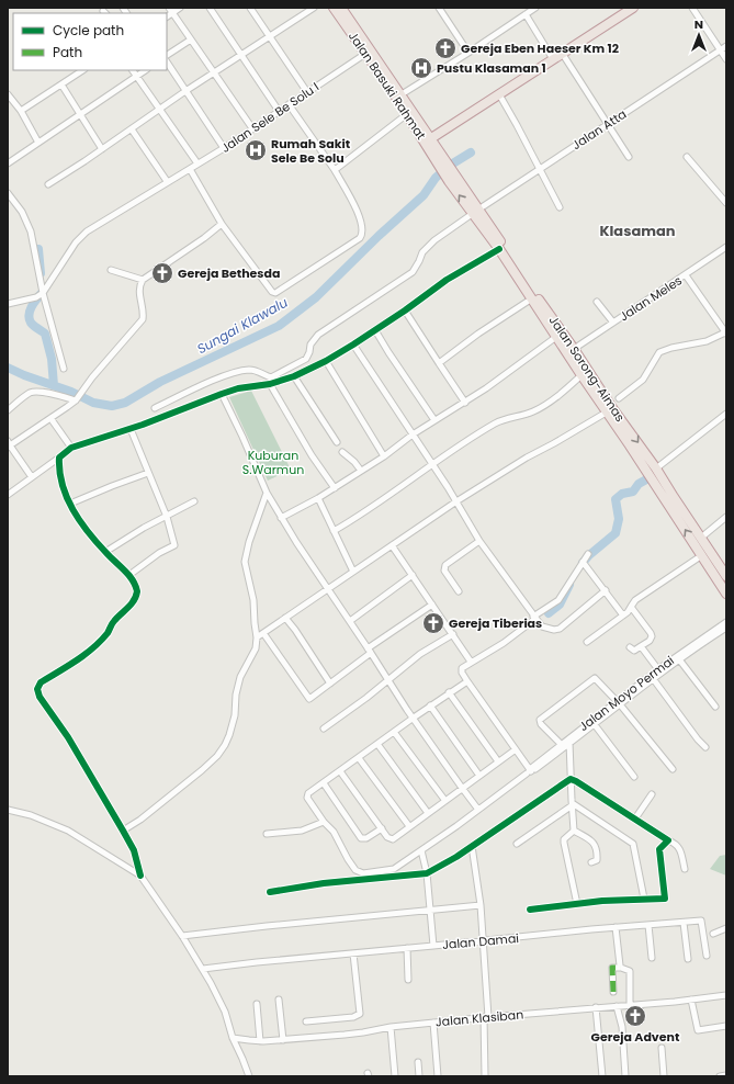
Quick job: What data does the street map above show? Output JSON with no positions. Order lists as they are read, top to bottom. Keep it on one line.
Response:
{"streets":{"highway":["Jalan Basuki Rahmat","Jalan Sorong-Aimas"],"street":["Jalan Sele Be Solu I","Jalan Atta","Jalan Meles","Jalan Moyo Permai","Jalan Damai","Jalan Klasiban"]},"crossings":[["Jalan Basuki Rahmat","Jalan Sele Be Solu I"],["Jalan Basuki Rahmat","Jalan Sorong-Aimas"],["Jalan Atta","Jalan Sorong-Aimas"],["Jalan Meles","Jalan Sorong-Aimas"]],"districts":["Klasaman"],"water":["Sungai Klawalu"],"parks":["Kuburan S.Warmun"],"places":{"church":["Gereja Eben Haeser Km 12","Gereja Bethesda","Gereja Tiberias","Gereja Advent"],"hospital":["Pustu Klasaman 1","Rumah Sakit Sele Be Solu"]},"legend":["Cycle path","Path"],"north":"top"}
